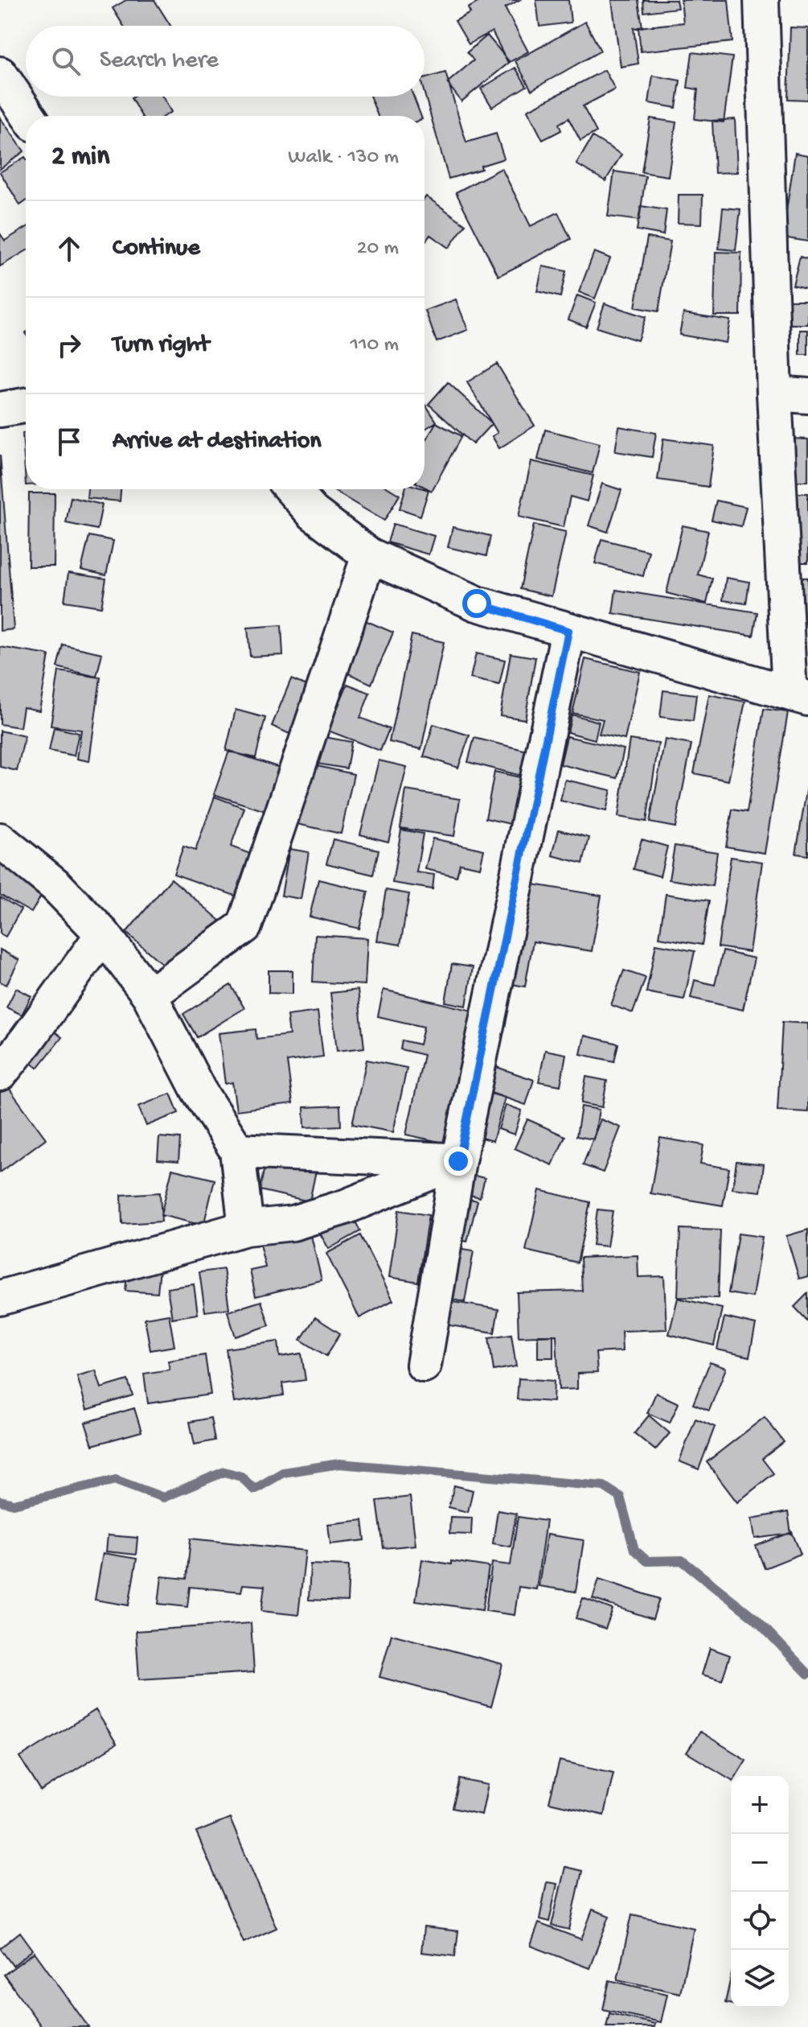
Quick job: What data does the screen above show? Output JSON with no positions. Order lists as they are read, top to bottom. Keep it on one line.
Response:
{"page":{"search":"Search here","heading":["2 min","Walk · 130 m"],"list":[["Continue","20 m"],["Turn right","110 m"],"Arrive at destination"],"map_buttons":["+","−"]}}
